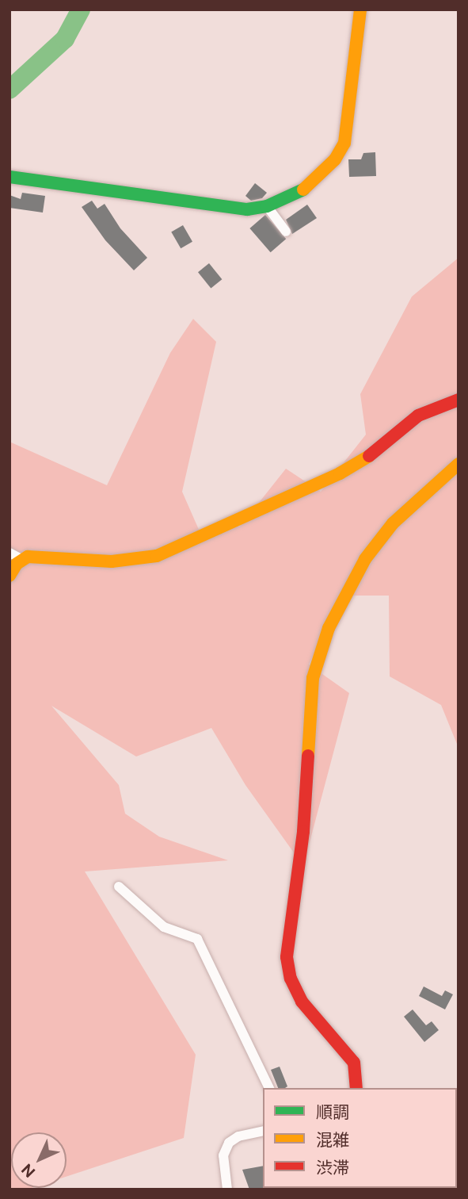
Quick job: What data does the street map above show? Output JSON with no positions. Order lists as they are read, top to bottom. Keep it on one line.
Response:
{"legend":["順調","混雑","渋滞"],"north":"bottom left"}
